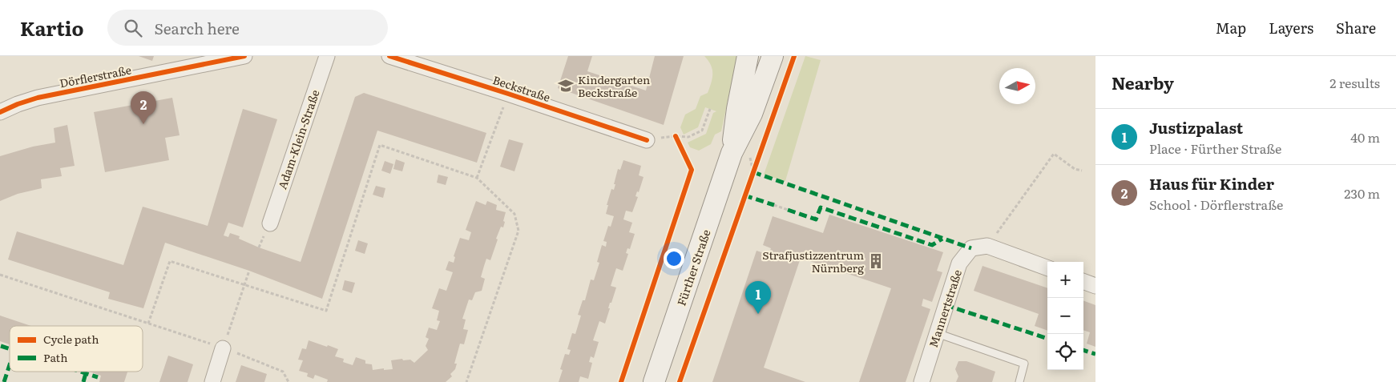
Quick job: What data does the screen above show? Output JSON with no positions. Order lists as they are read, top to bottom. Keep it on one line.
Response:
{"streets":{"main road":["Fürther Straße"],"street":["Dörflerstraße","Beckstraße","Adam-Klein-Straße","Mannertstraße"]},"places":{"school or university":["Kindergarten Beckstraße"],"building":["Strafjustizzentrum Nürnberg"]},"legend":["Cycle path","Path"],"north":"right","page":{"header":"Kartio","search":"Search here","nav":["Map","Layers","Share"],"heading":["Nearby","2 results"],"pins":["2","1"],"list":[{"mark":"1","name":"Justizpalast","note":"Place · Fürther Straße","value":"40 m"},{"mark":"2","name":"Haus für Kinder","note":"School · Dörflerstraße","value":"230 m"}],"map_buttons":["+","−"]}}
